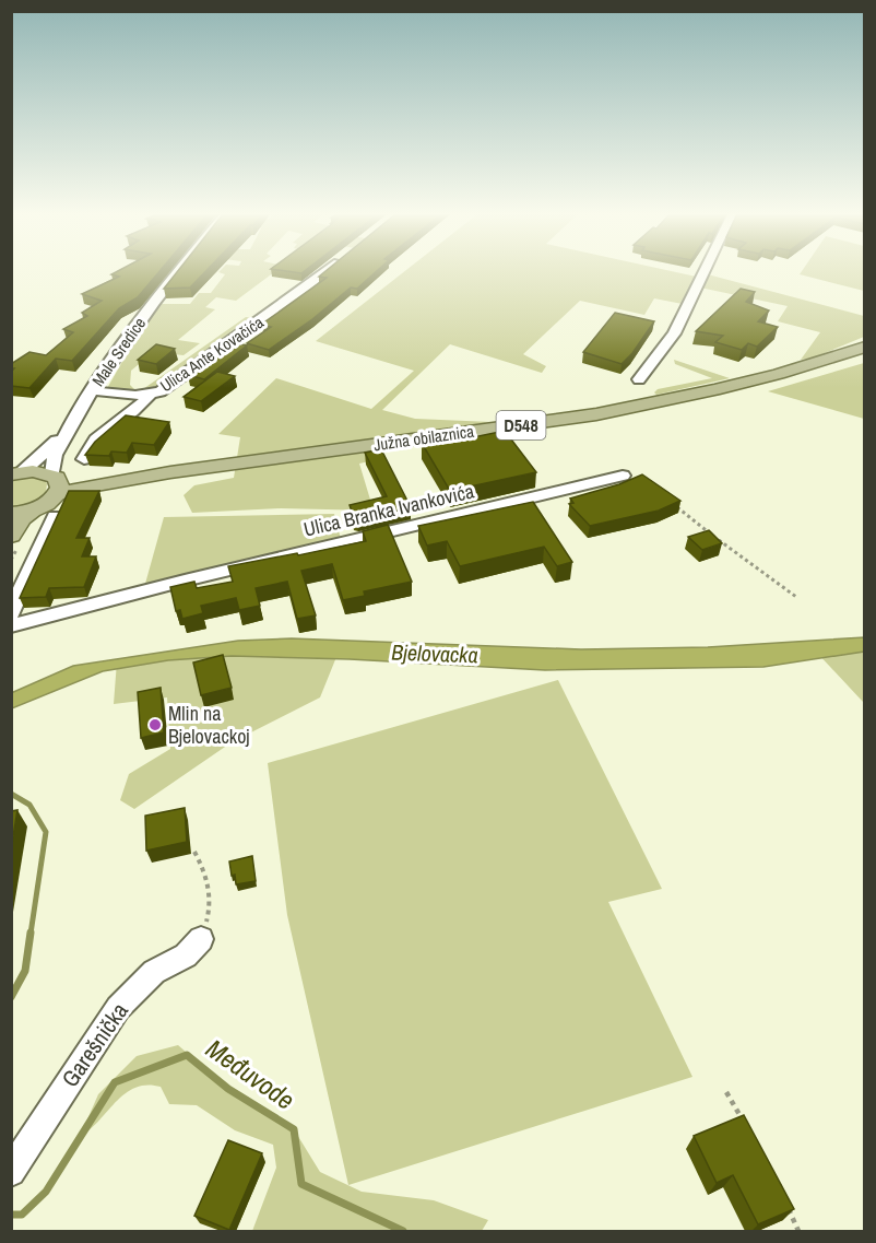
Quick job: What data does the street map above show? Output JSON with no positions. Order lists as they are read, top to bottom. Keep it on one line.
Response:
{"streets":{"main road":["D548","Južna obilaznica"],"street":["Male Sredice","Ulica Ante Kovačića","Ulica Branka Ivankovića","Garešnička"]},"crossings":[["Male Sredice","Ulica Ante Kovačića"],["Male Sredice","D548"],["Male Sredice","Južna obilaznica"],["D548","Južna obilaznica"]],"water":["Bjelovacka","Međuvode"],"places":["Mlin na Bjelovackoj"]}
